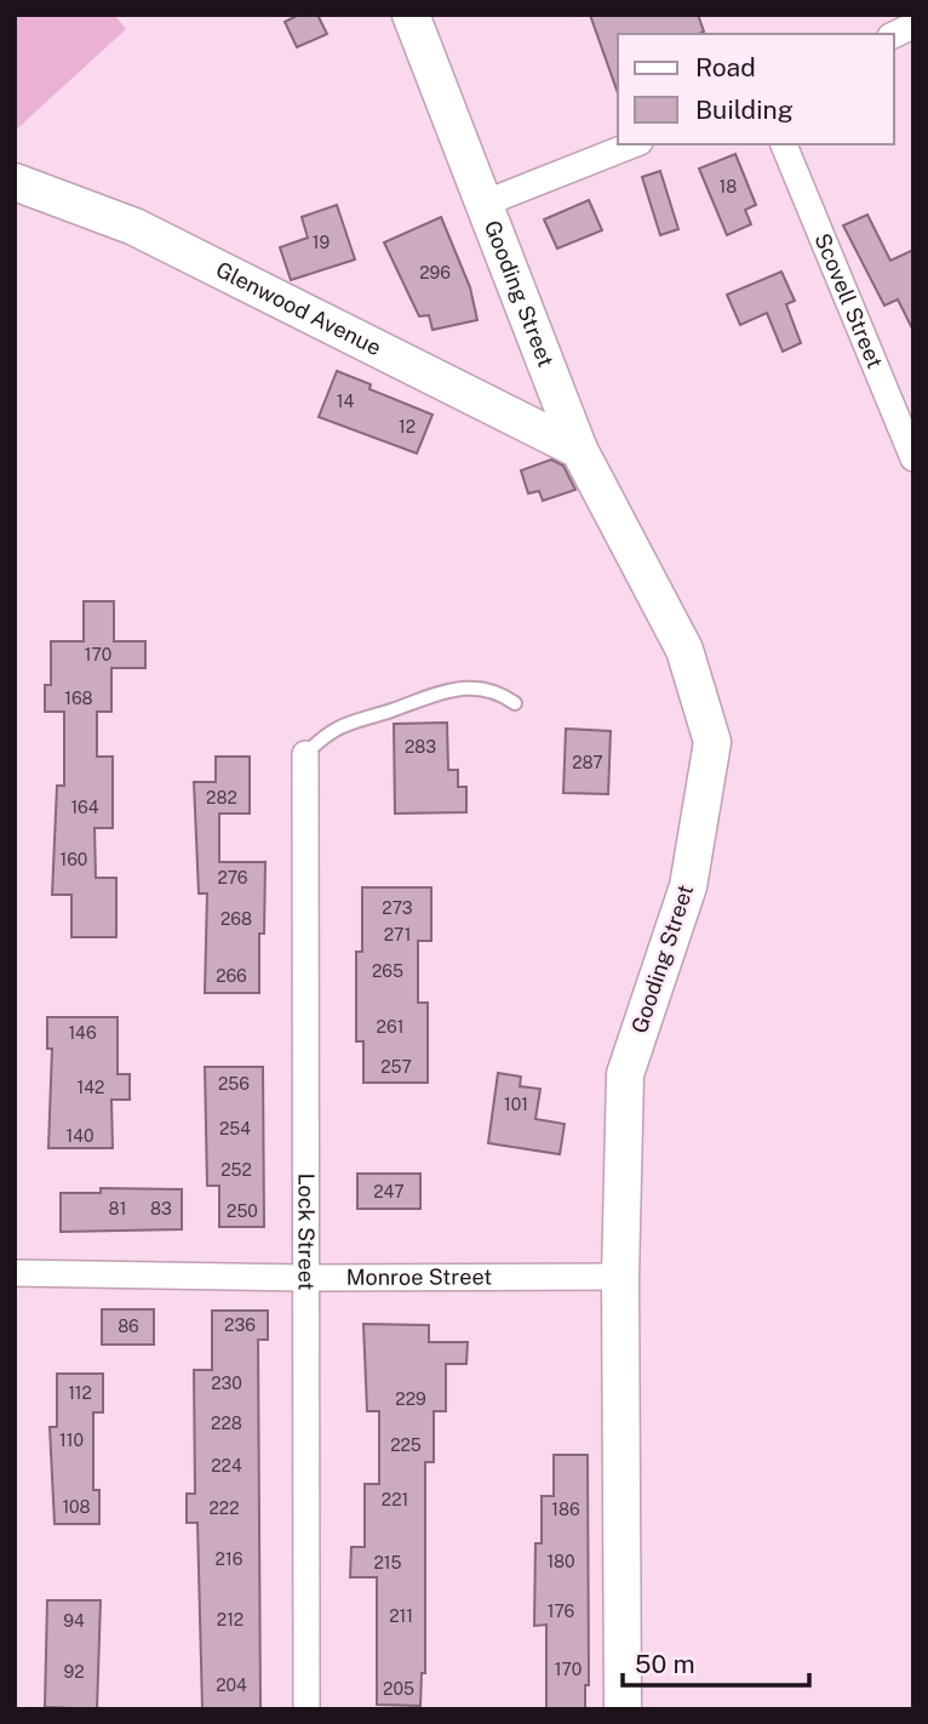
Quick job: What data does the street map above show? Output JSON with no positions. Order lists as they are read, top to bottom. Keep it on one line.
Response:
{"streets":{"street":["Gooding Street","Scovell Street","Glenwood Avenue","Lock Street","Monroe Street"]},"crossings":[["Gooding Street","Glenwood Avenue"],["Gooding Street","Monroe Street"],["Lock Street","Monroe Street"]],"house_numbers":["18","19","296","14","12","170","168","283","287","282","164","160","276","273","268","271","265","266","261","146","257","256","142","101","254","140","252","247","81","83","250","236","86","230","112","229","228","110","225","224","221","108","222","186","216","180","215","176","211","212","94","170","92","204","205"],"legend":["Road","Building"],"scale_bar":"50 m"}
